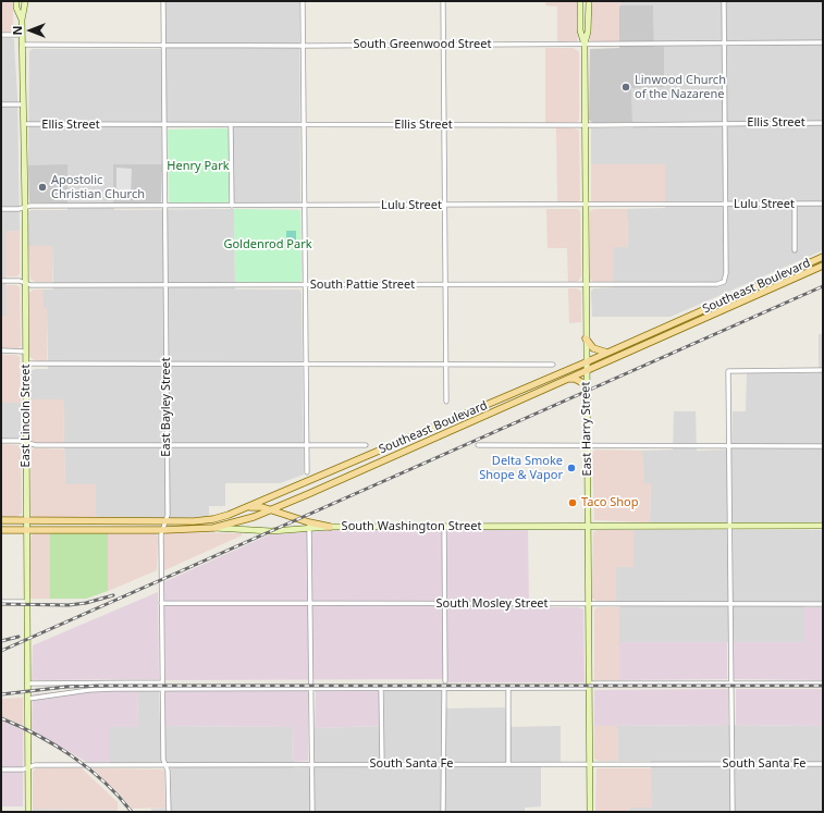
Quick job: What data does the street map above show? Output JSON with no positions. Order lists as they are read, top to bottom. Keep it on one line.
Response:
{"streets":{"main road":["Southeast Boulevard"],"street":["South Greenwood Street","Ellis Street","Lulu Street","South Pattie Street","East Bayley Street","East Lincoln Street","East Harry Street","South Washington Street","South Mosley Street","South Santa Fe"]},"crossings":[["South Greenwood Street","East Bayley Street"],["South Greenwood Street","East Lincoln Street"],["South Greenwood Street","East Harry Street"],["Ellis Street","East Bayley Street"],["Ellis Street","East Lincoln Street"],["Ellis Street","East Harry Street"],["Lulu Street","South Pattie Street"],["Lulu Street","East Bayley Street"],["Lulu Street","East Lincoln Street"],["Lulu Street","East Harry Street"],["South Pattie Street","East Bayley Street"],["South Pattie Street","East Lincoln Street"],["South Pattie Street","East Harry Street"],["Southeast Boulevard","East Bayley Street"],["Southeast Boulevard","East Lincoln Street"],["Southeast Boulevard","East Harry Street"],["East Bayley Street","South Mosley Street"],["East Bayley Street","South Santa Fe"],["East Lincoln Street","South Santa Fe"],["East Harry Street","South Washington Street"],["East Harry Street","South Mosley Street"],["East Harry Street","South Santa Fe"]],"parks":["Henry Park","Goldenrod Park"],"places":["Linwood Church of the Nazarene","Apostolic Christian Church","Delta Smoke Shope & Vapor","Taco Shop"],"north":"left"}
